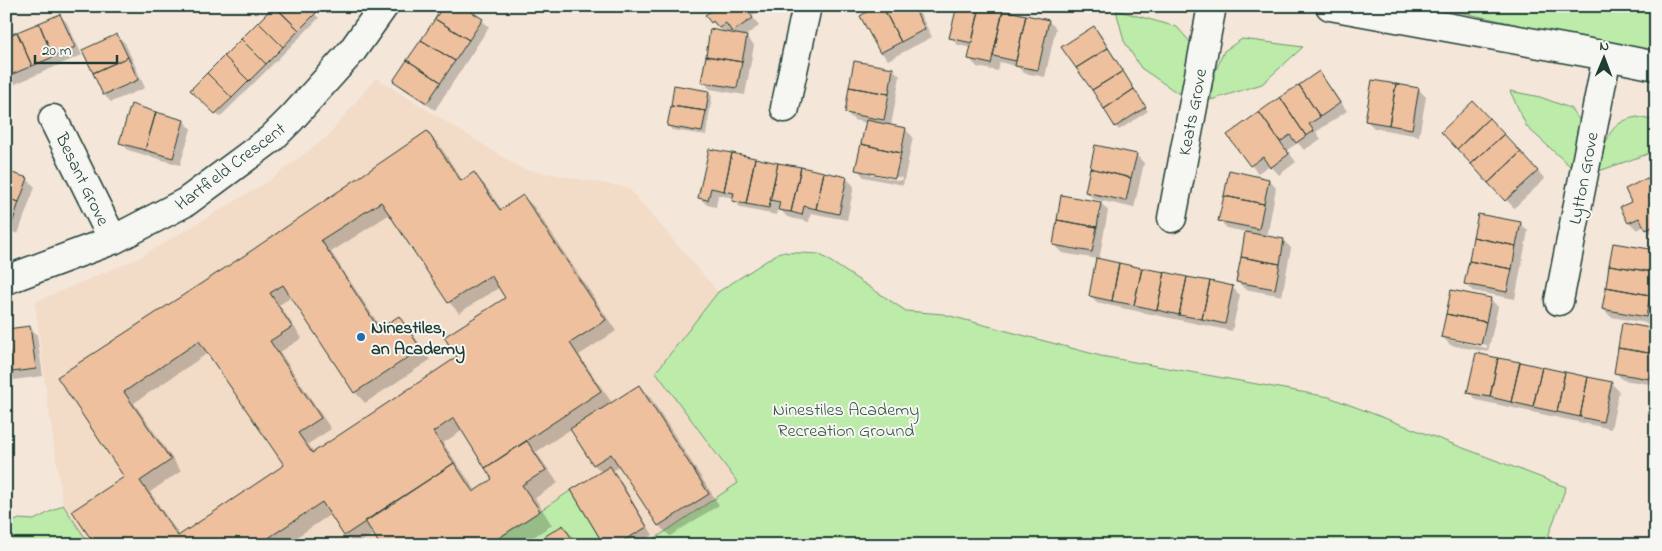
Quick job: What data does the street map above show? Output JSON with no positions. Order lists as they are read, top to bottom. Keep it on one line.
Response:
{"streets":{"street":["Keats Grove","Hartfield Crescent","Lytton Grove","Besant Grove"]},"crossings":[["Hartfield Crescent","Besant Grove"]],"parks":["Ninestiles Academy Recreation Ground"],"places":["Ninestiles, an Academy"],"scale_bar":"20 m","north":"top"}
